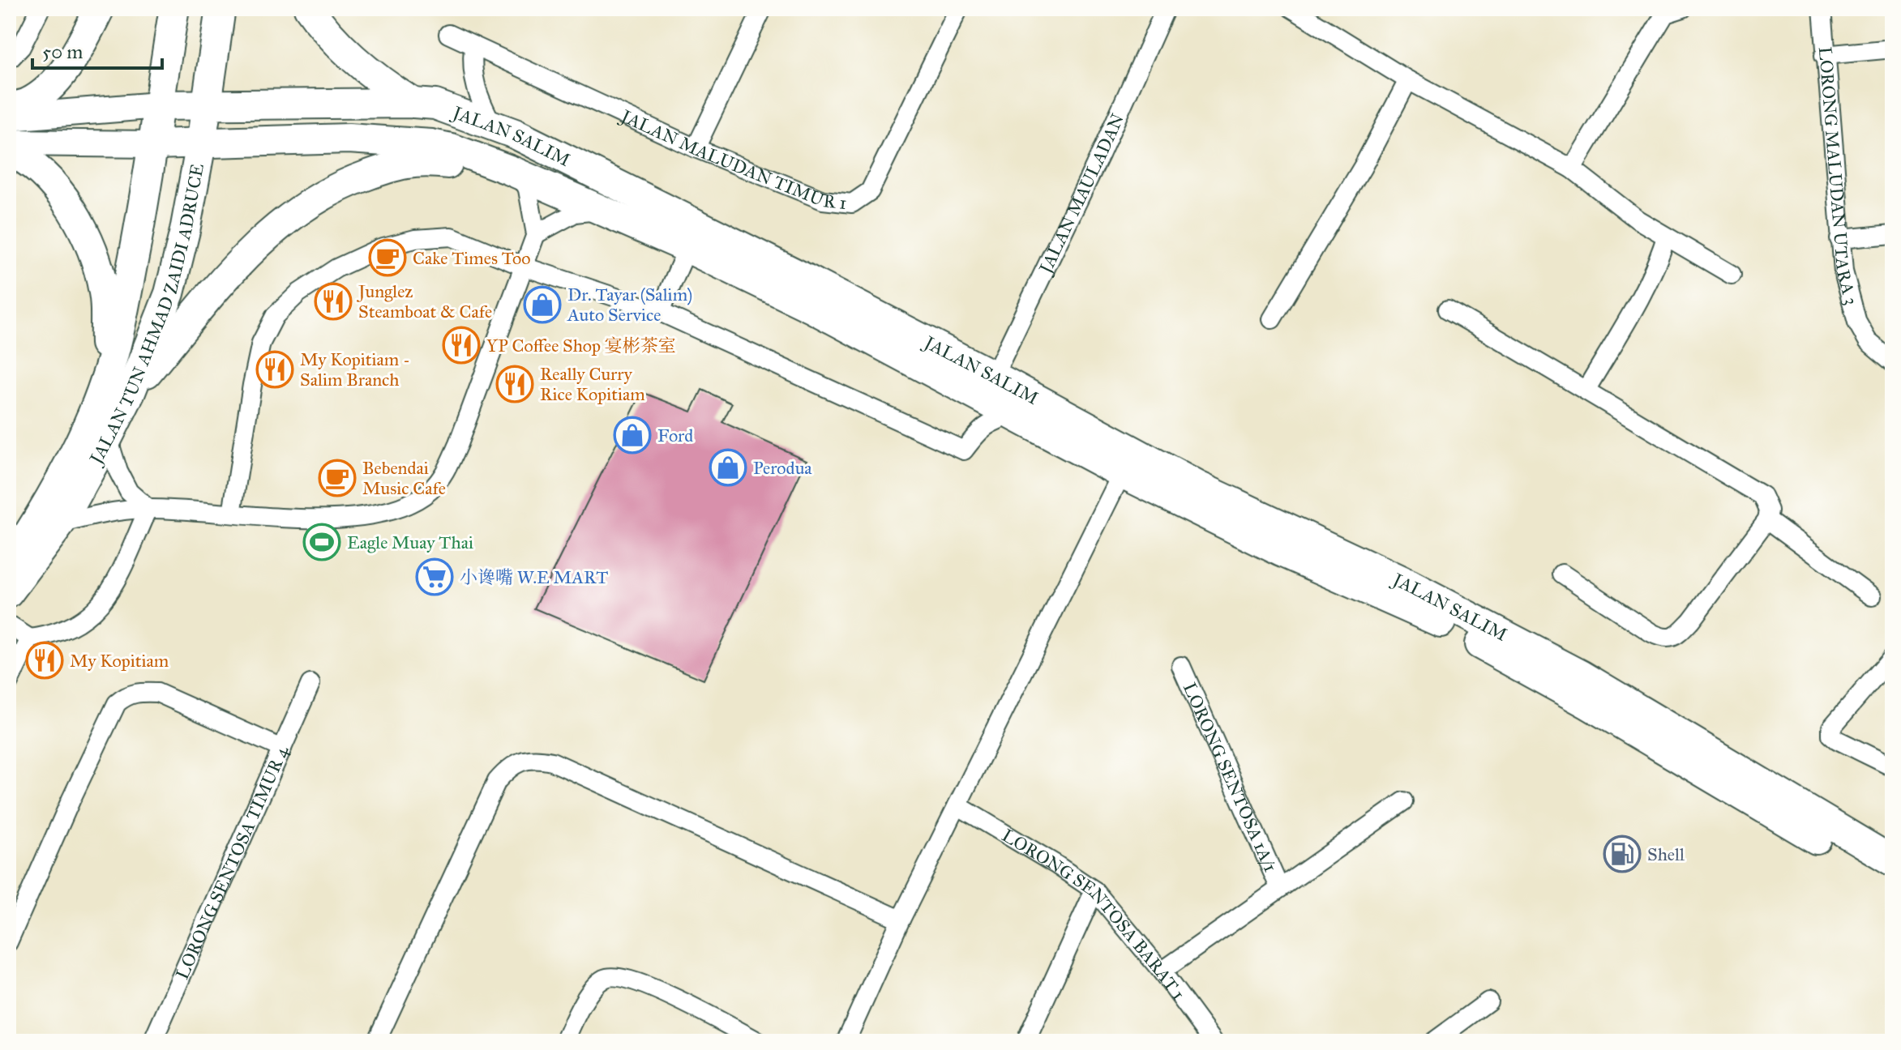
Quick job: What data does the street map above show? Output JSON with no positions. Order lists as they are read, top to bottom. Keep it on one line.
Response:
{"streets":{"main road":["JALAN SALIM","JALAN TUN AHMAD ZAIDI ADRUCE"],"street":["JALAN MALUDAN TIMUR 1","LORONG MALUDAN UTARA 3","JALAN MAULADAN","LORONG SENTOSA 1A/1","LORONG SENTOSA TIMUR 4","LORONG SENTOSA BARAT 1"]},"crossings":[["JALAN SALIM","JALAN MAULADAN"],["JALAN SALIM","JALAN TUN AHMAD ZAIDI ADRUCE"]],"places":{"cafe":["Cake Times Too","Bebendai Music Cafe"],"restaurant":["Junglez Steamboat & Cafe","YP Coffee Shop 宴彬茶室","My Kopitiam - Salim Branch","Really Curry Rice Kopitiam","My Kopitiam"],"shop":["Dr. Tayar (Salim) Auto Service","Ford","Perodua"],"sports":["Eagle Muay Thai"],"supermarket":["小谗嘴 W.E MART"],"fuel station":["Shell"]},"scale_bar":"50 m"}
